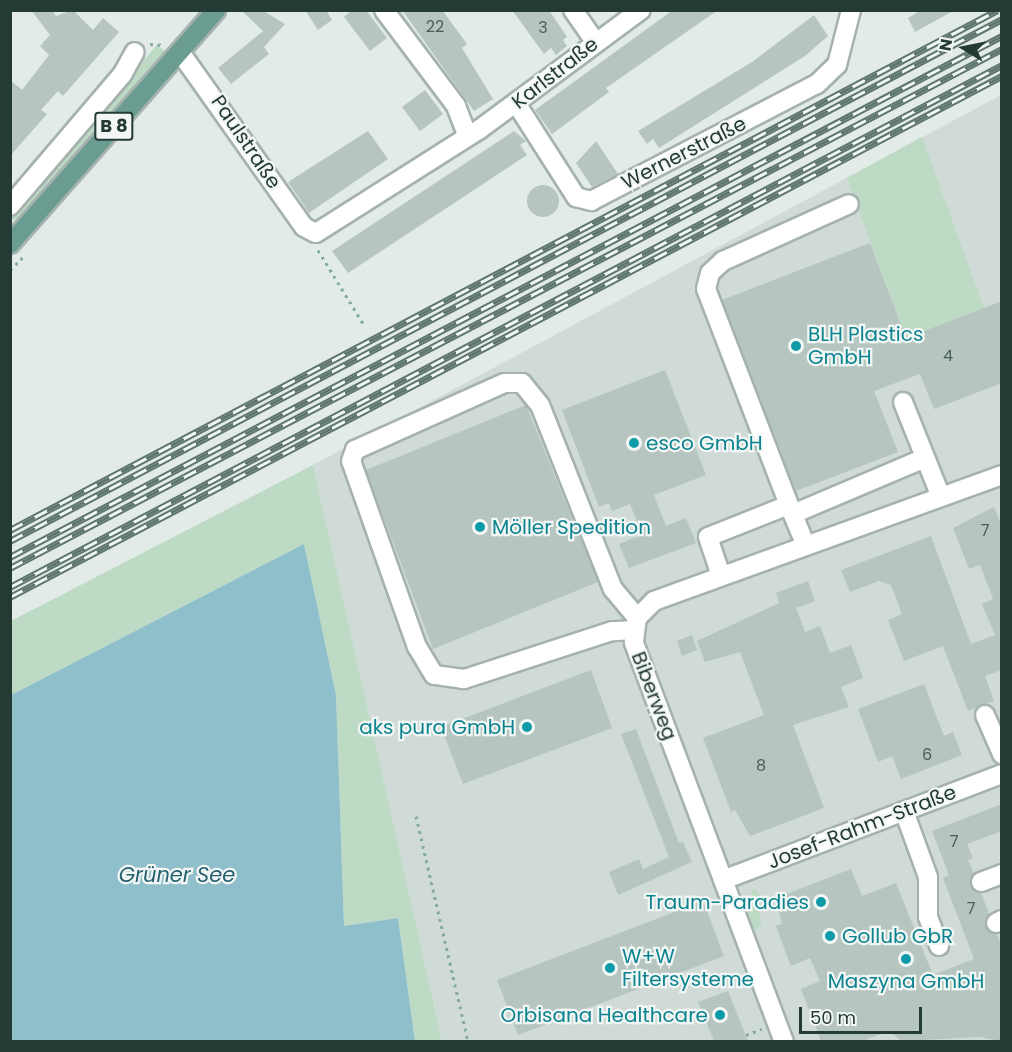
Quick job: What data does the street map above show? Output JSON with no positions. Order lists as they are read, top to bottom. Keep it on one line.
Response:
{"streets":{"main road":["B 8"],"street":["Karlstraße","Paulstraße","Wernerstraße","Biberweg","Josef-Rahm-Straße"]},"crossings":[["Karlstraße","Paulstraße"],["Karlstraße","Wernerstraße"],["B 8","Paulstraße"],["Biberweg","Josef-Rahm-Straße"]],"water":["Grüner See"],"places":["BLH Plastics GmbH","esco GmbH","Möller Spedition","aks pura GmbH","Traum-Paradies","Gollub GbR","Maszyna GmbH","W+W Filtersysteme","Orbisana Healthcare"],"house_numbers":["22","3","4","7","6","8","7","7"],"scale_bar":"50 m","north":"left"}
